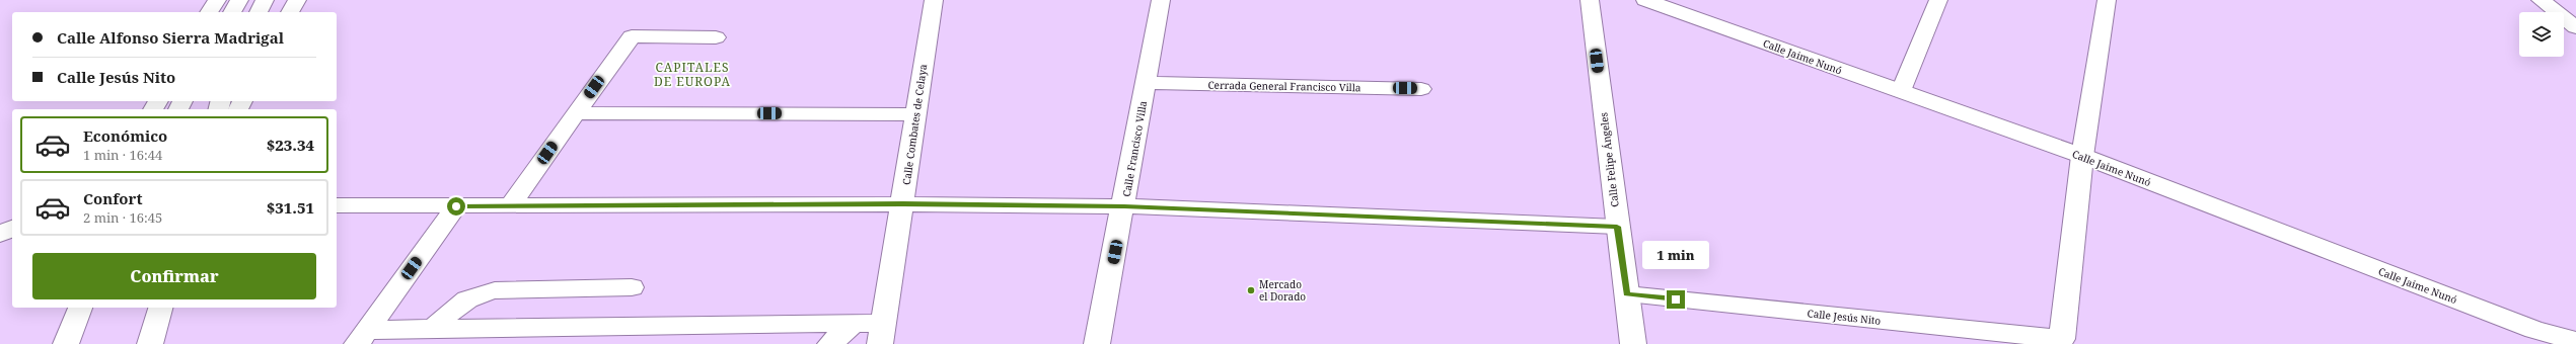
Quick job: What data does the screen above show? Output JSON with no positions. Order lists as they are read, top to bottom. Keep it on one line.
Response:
{"streets":{"main road":["Calle Jaime Nunó","Cerrada General Francisco Villa","Calle Combates de Celaya","Calle Francisco Villa","Calle Felipe Ángeles","Calle Jesús Nito"]},"crossings":[["Calle Jaime Nunó","Calle Jesús Nito"],["Cerrada General Francisco Villa","Calle Francisco Villa"],["Calle Felipe Ángeles","Calle Jesús Nito"]],"districts":["CAPITALES DE EUROPA"],"places":["Mercado el Dorado"],"page":{"banner":["Calle Alfonso Sierra Madrigal","Calle Jesús Nito"],"list":[{"name":"Económico","note":"1 min · 16:44","value":"$23.34"},{"name":"Confort","note":"2 min · 16:45","value":"$31.51"}],"bubble":"1 min","buttons":"Confirmar"}}
